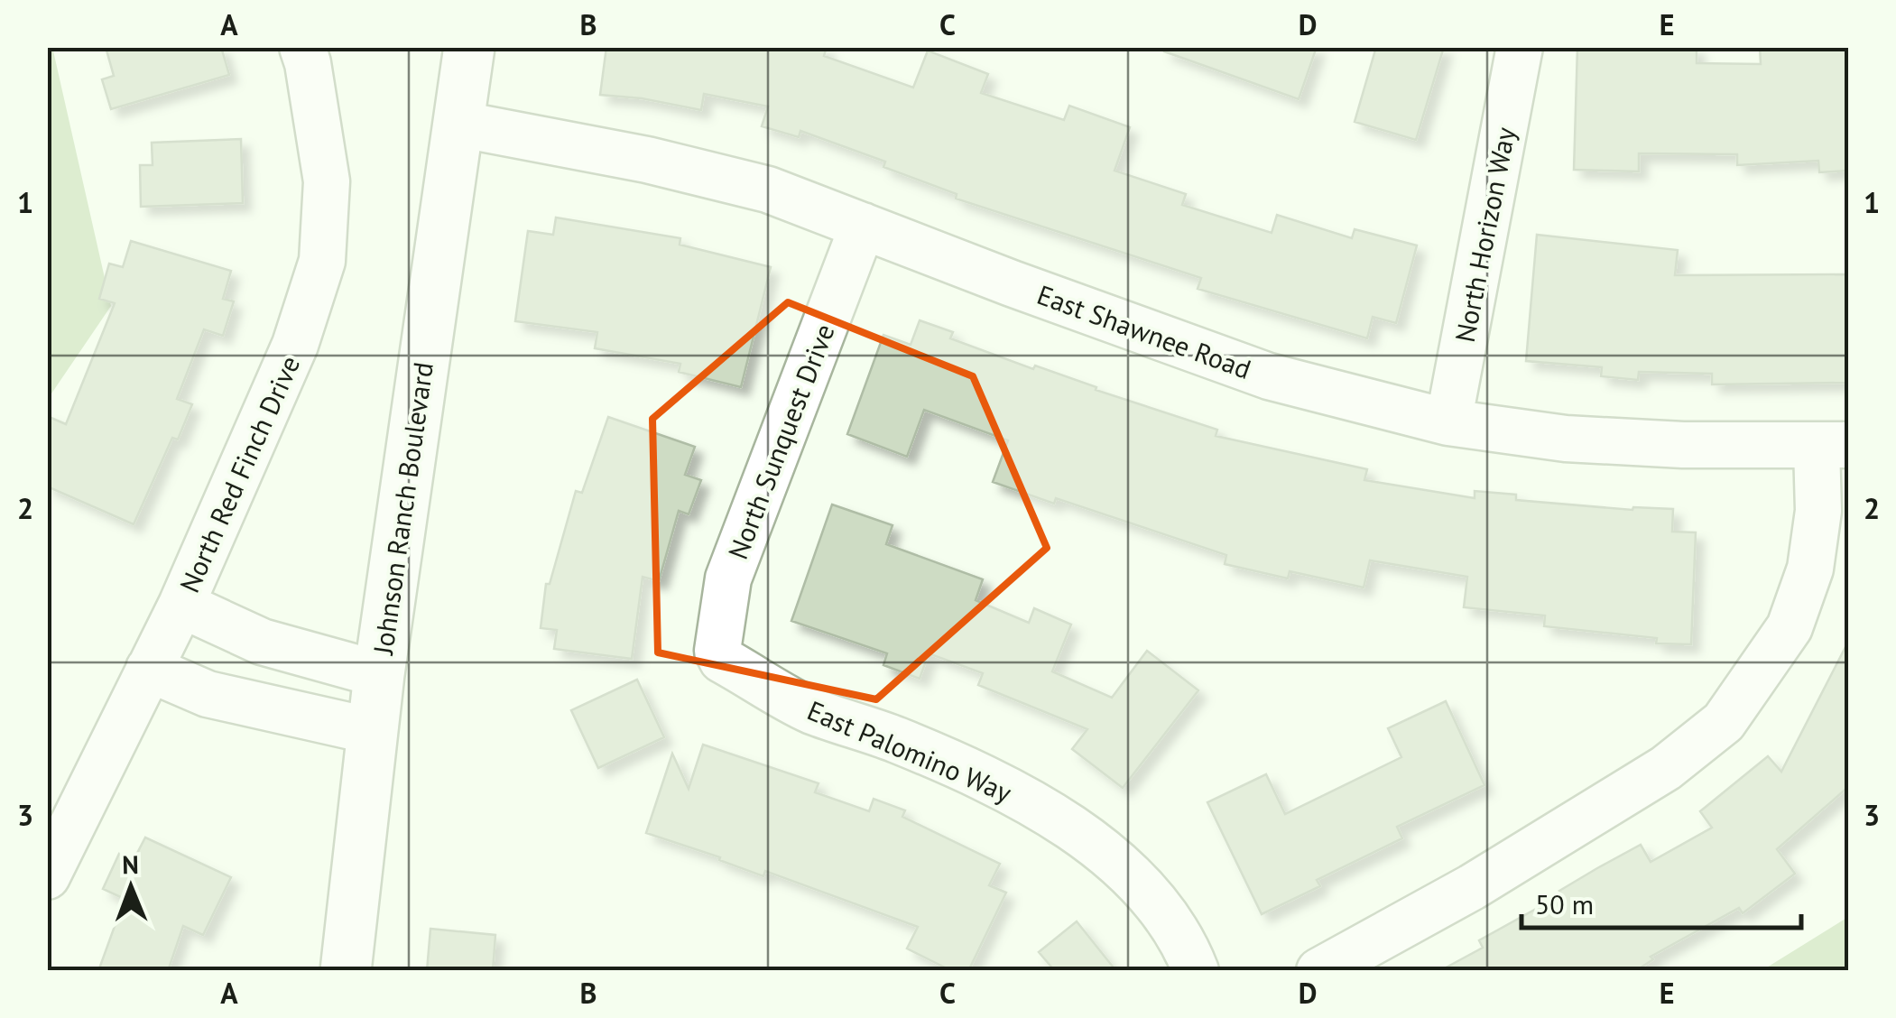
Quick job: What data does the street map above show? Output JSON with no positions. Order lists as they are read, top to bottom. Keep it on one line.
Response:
{"streets":{"street":["North Horizon Way","East Shawnee Road","North Sunquest Drive","North Red Finch Drive","Johnson Ranch Boulevard","East Palomino Way"]},"crossings":[["North Horizon Way","East Shawnee Road"],["East Shawnee Road","North Sunquest Drive"],["East Shawnee Road","Johnson Ranch Boulevard"],["North Sunquest Drive","East Palomino Way"]],"scale_bar":"50 m","north":"top","grid":{"columns":["A","B","C","D","E"],"rows":["1","2","3"]}}
